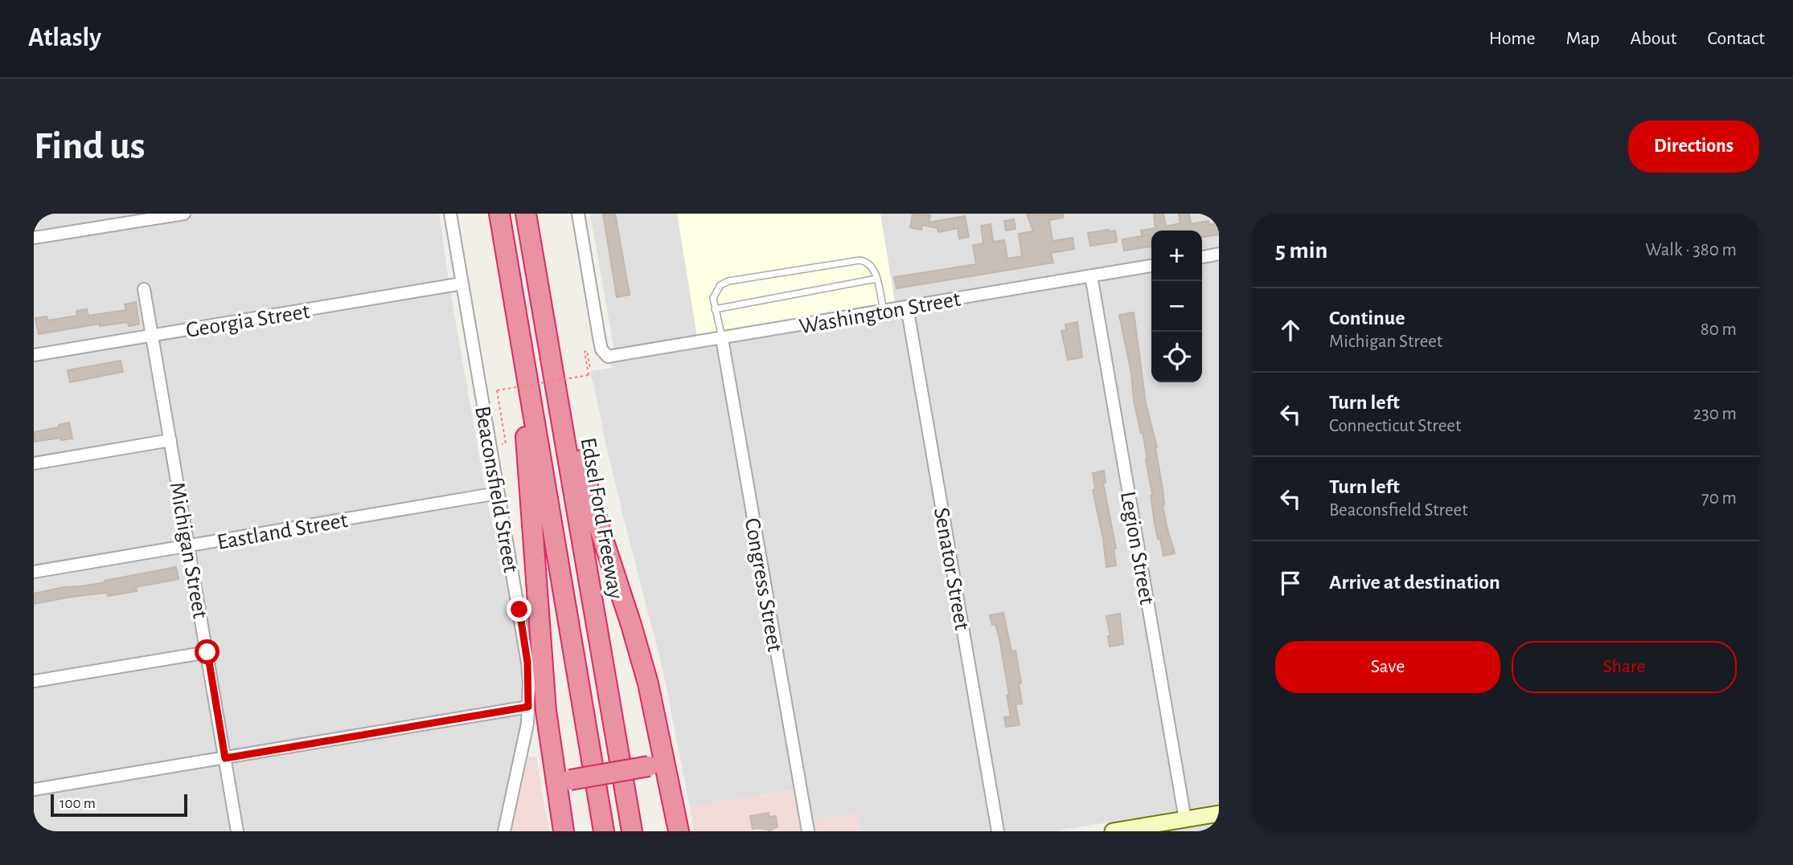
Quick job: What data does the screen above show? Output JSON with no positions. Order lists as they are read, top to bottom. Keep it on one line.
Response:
{"streets":{"highway":["Edsel Ford Freeway"],"street":["Washington Street","Georgia Street","Beaconsfield Street","Eastland Street","Legion Street","Michigan Street","Senator Street","Congress Street"]},"crossings":[["Washington Street","Legion Street"],["Washington Street","Senator Street"],["Washington Street","Congress Street"],["Georgia Street","Beaconsfield Street"],["Georgia Street","Michigan Street"],["Beaconsfield Street","Eastland Street"],["Eastland Street","Michigan Street"]],"scale_bar":"100 m","page":{"header":"Atlasly","nav":["Home","Map","About","Contact"],"buttons":["Directions",["Save","Share"]],"title":"Find us","heading":["5 min","Walk · 380 m"],"map_buttons":["+","−"],"list":[["Continue","Michigan Street","80 m"],["Turn left","Connecticut Street","230 m"],["Turn left","Beaconsfield Street","70 m"],"Arrive at destination"],"scale":"100 m"}}
